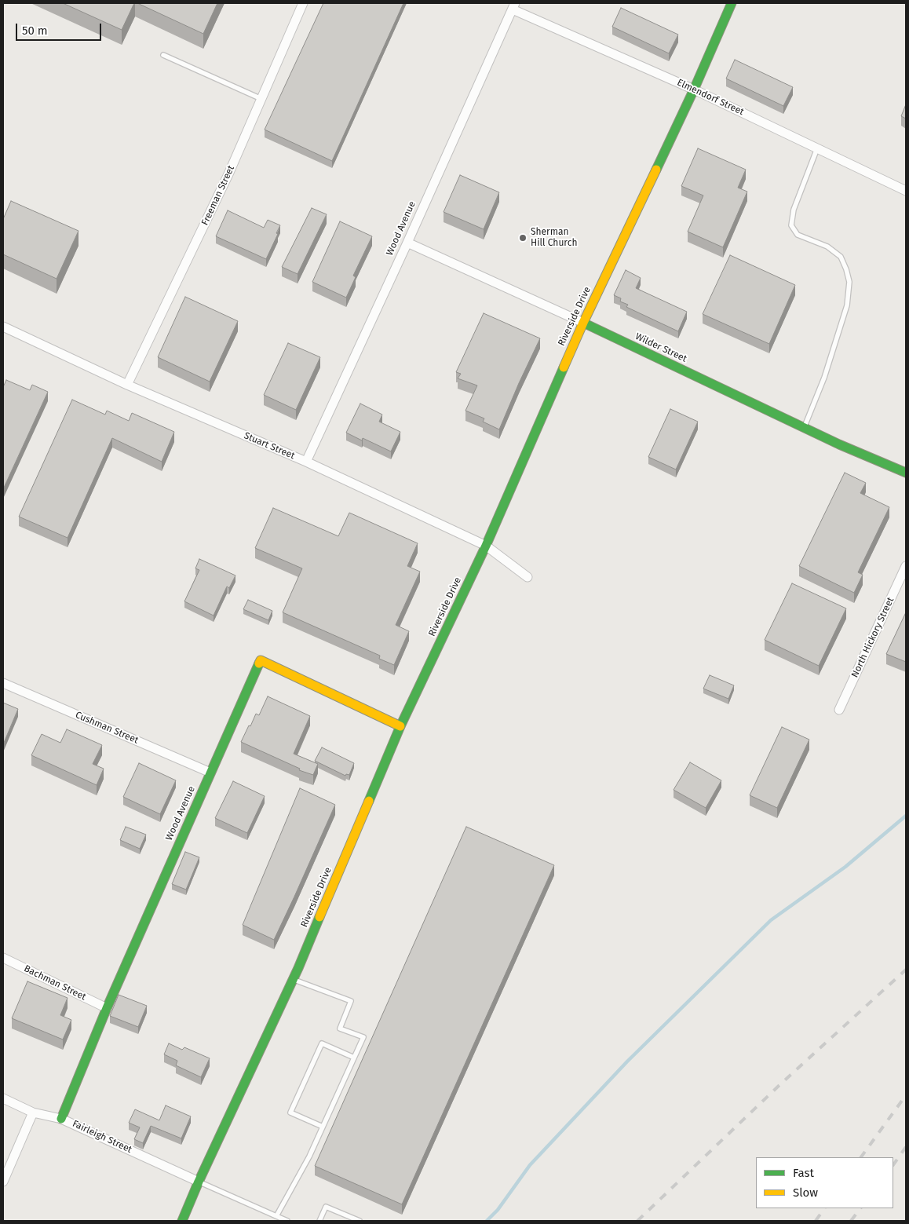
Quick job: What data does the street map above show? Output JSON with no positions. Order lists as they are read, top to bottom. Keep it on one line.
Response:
{"streets":{"street":["Elmendorf Street","Freeman Street","Wood Avenue","Riverside Drive","Wilder Street","Stuart Street","North Hickory Street","Cushman Street","Bachman Street","Fairleigh Street"]},"crossings":[["Elmendorf Street","Wood Avenue"],["Elmendorf Street","Riverside Drive"],["Freeman Street","Stuart Street"],["Wood Avenue","Riverside Drive"],["Wood Avenue","Wilder Street"],["Wood Avenue","Stuart Street"],["Wood Avenue","Cushman Street"],["Wood Avenue","Bachman Street"],["Wood Avenue","Fairleigh Street"],["Riverside Drive","Wilder Street"],["Riverside Drive","Stuart Street"],["Riverside Drive","Fairleigh Street"]],"places":["Sherman Hill Church"],"legend":["Fast","Slow"],"scale_bar":"50 m"}
